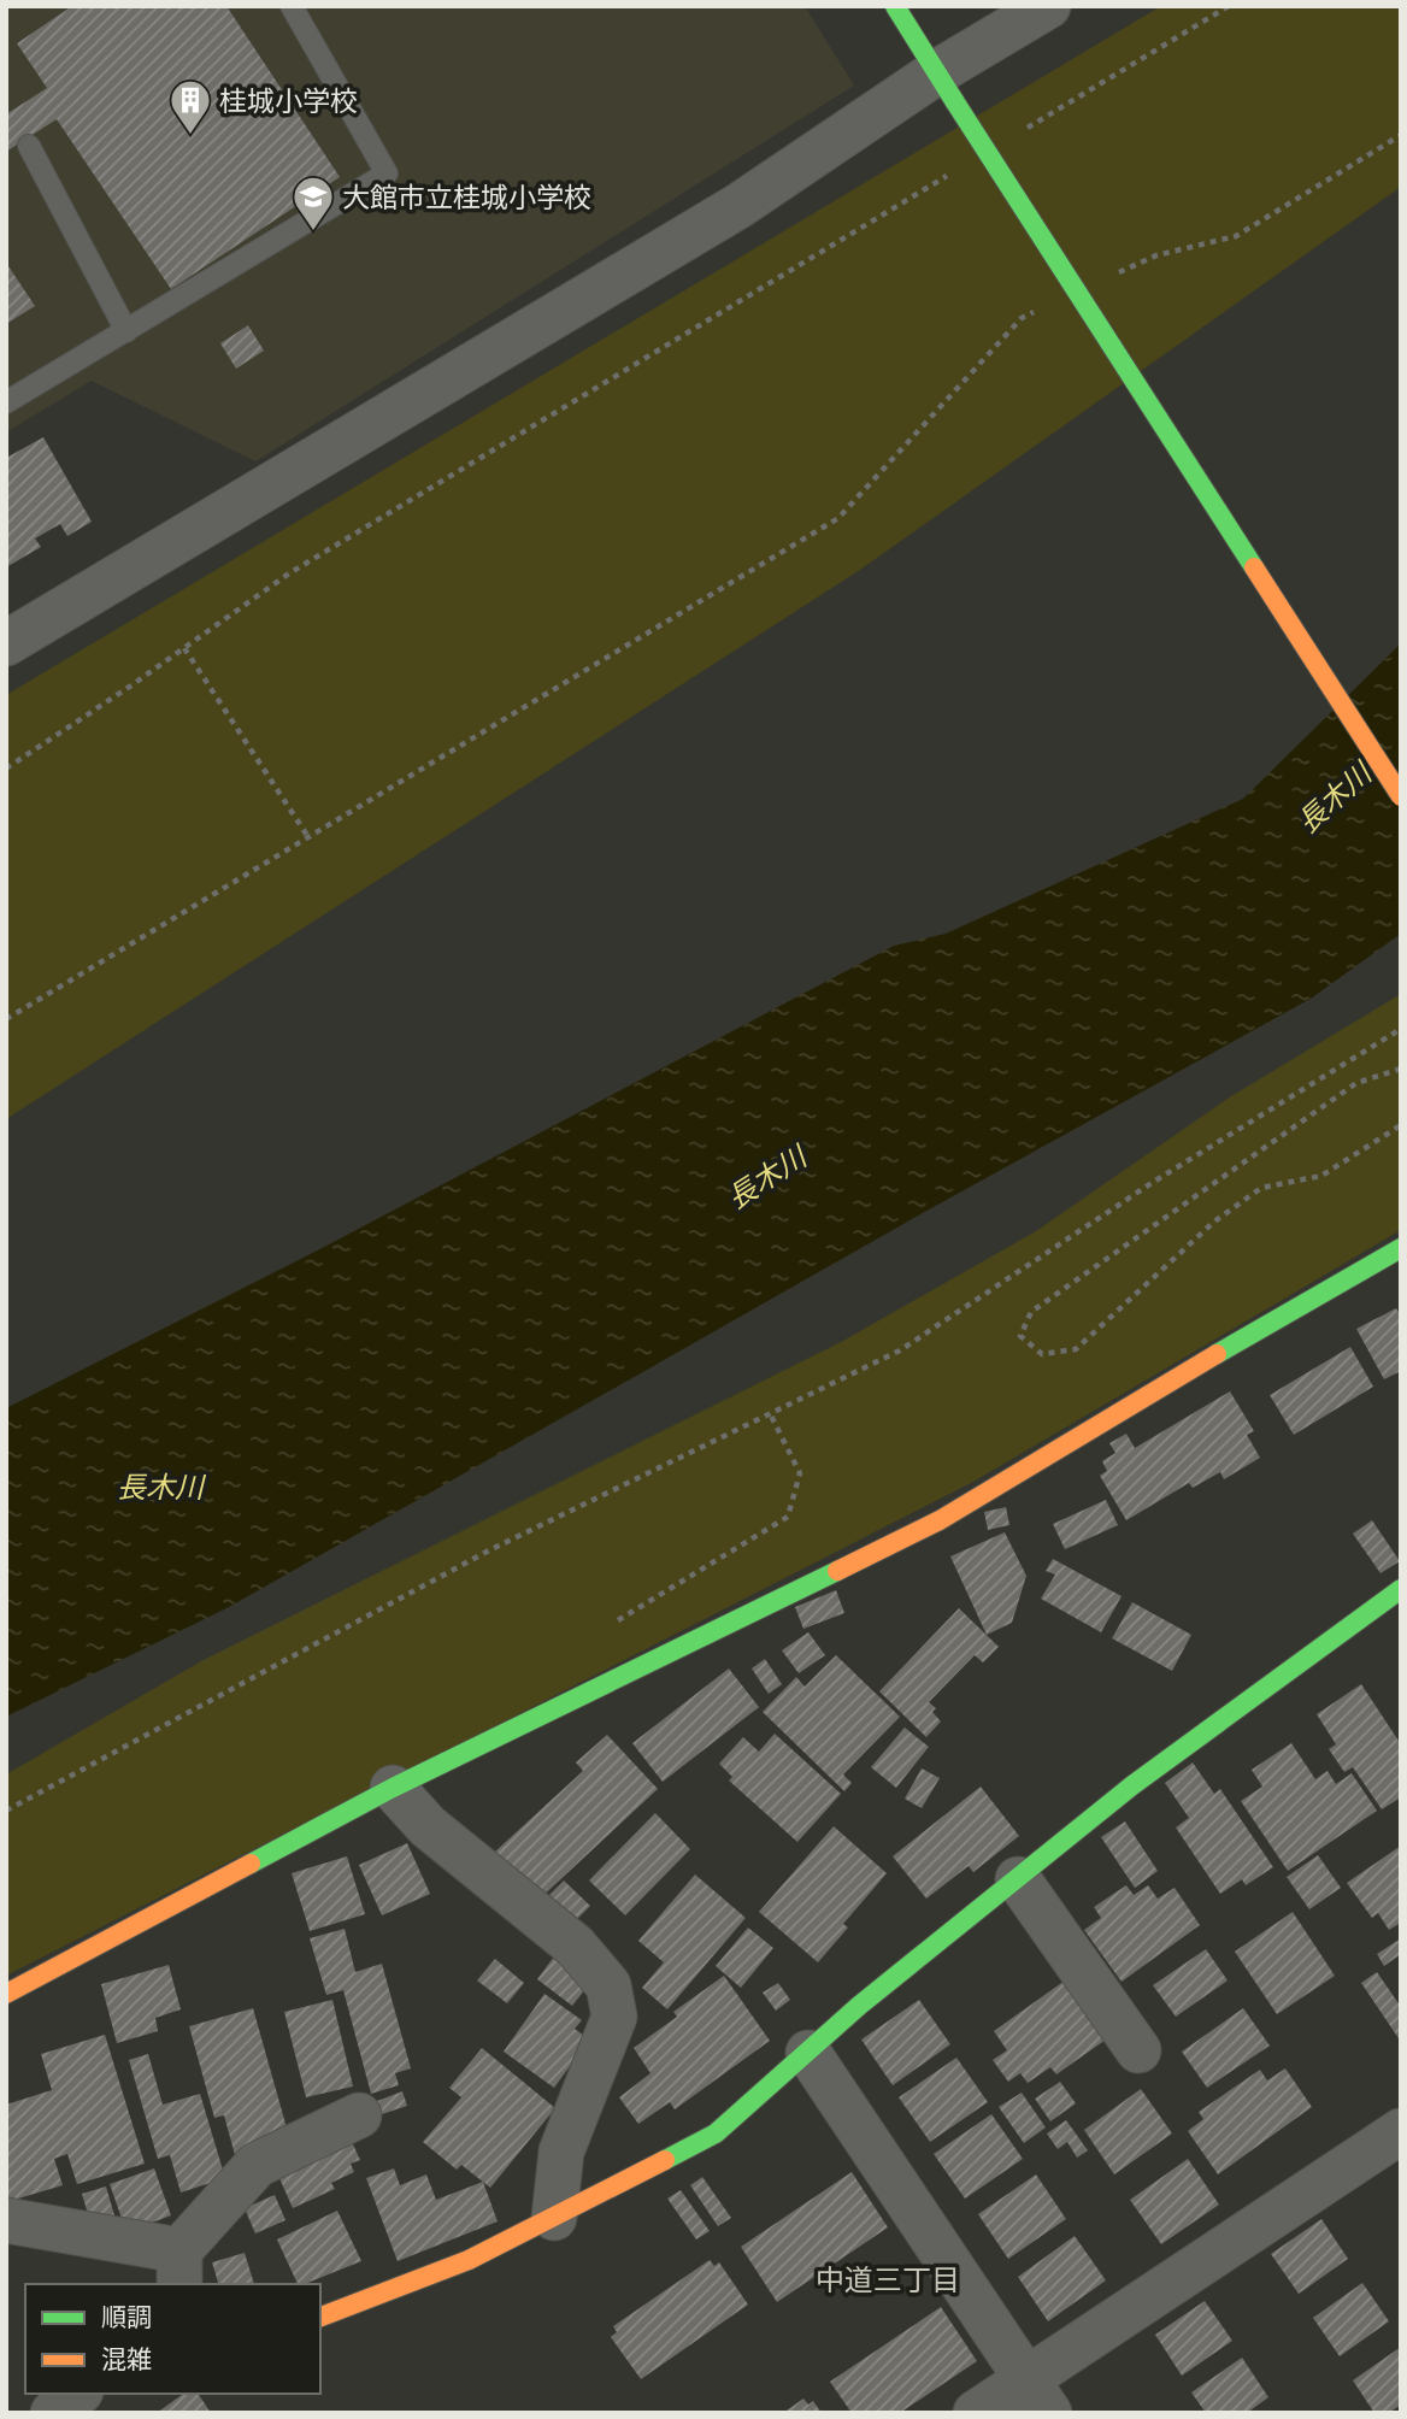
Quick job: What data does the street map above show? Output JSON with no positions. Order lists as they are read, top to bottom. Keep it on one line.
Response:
{"districts":["中道三丁目"],"water":["長木川"],"places":{"building":["桂城小学校"],"school or university":["大館市立桂城小学校"]},"legend":["順調","混雑"]}
